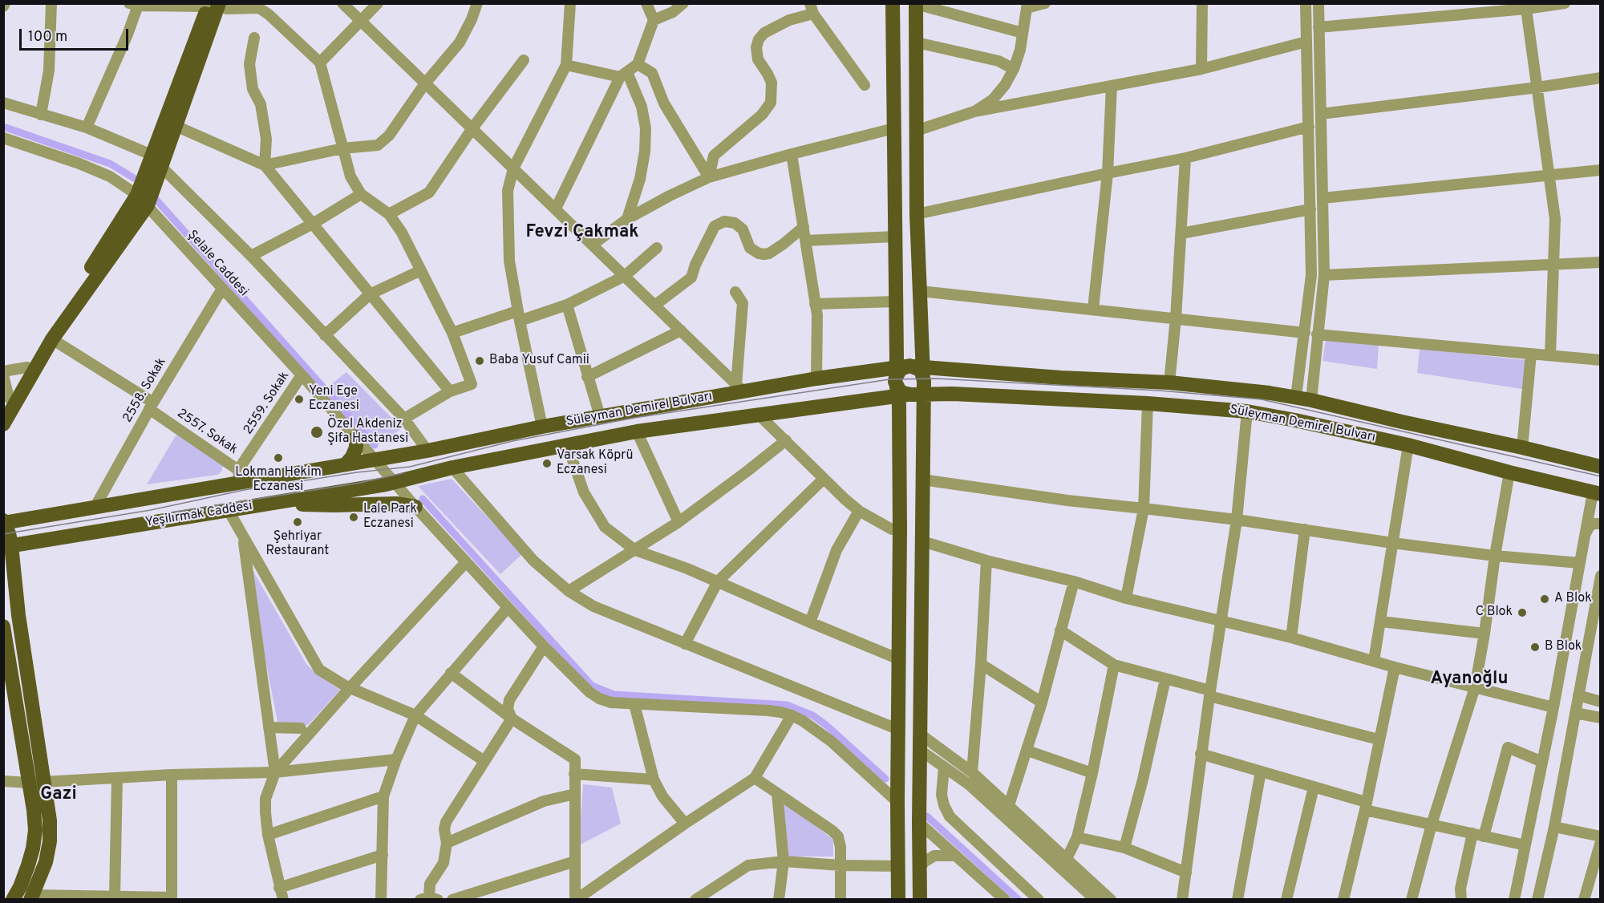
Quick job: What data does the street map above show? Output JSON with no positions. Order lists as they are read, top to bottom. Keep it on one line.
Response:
{"streets":{"main road":["Süleyman Demirel Bulvarı","Yeşilırmak Caddesi"],"street":["Şelale Caddesi","2558. Sokak","2559. Sokak","2557. Sokak"]},"crossings":[["Şelale Caddesi","2558. Sokak"],["Şelale Caddesi","2559. Sokak"],["Şelale Caddesi","Süleyman Demirel Bulvarı"],["Şelale Caddesi","Yeşilırmak Caddesi"],["2558. Sokak","2557. Sokak"],["2558. Sokak","Yeşilırmak Caddesi"],["2559. Sokak","2557. Sokak"],["2559. Sokak","Yeşilırmak Caddesi"],["Süleyman Demirel Bulvarı","Yeşilırmak Caddesi"],["2557. Sokak","Yeşilırmak Caddesi"]],"districts":["Fevzi Çakmak","Ayanoğlu","Gazi"],"places":["Baba Yusuf Camii","Yeni Ege Eczanesi","Özel Akdeniz Şifa Hastanesi","Lokman Hekim Eczanesi","Varsak Köprü Eczanesi","Lale Park Eczanesi","Şehriyar Restaurant","A Blok","C Blok","B Blok"],"scale_bar":"100 m"}
